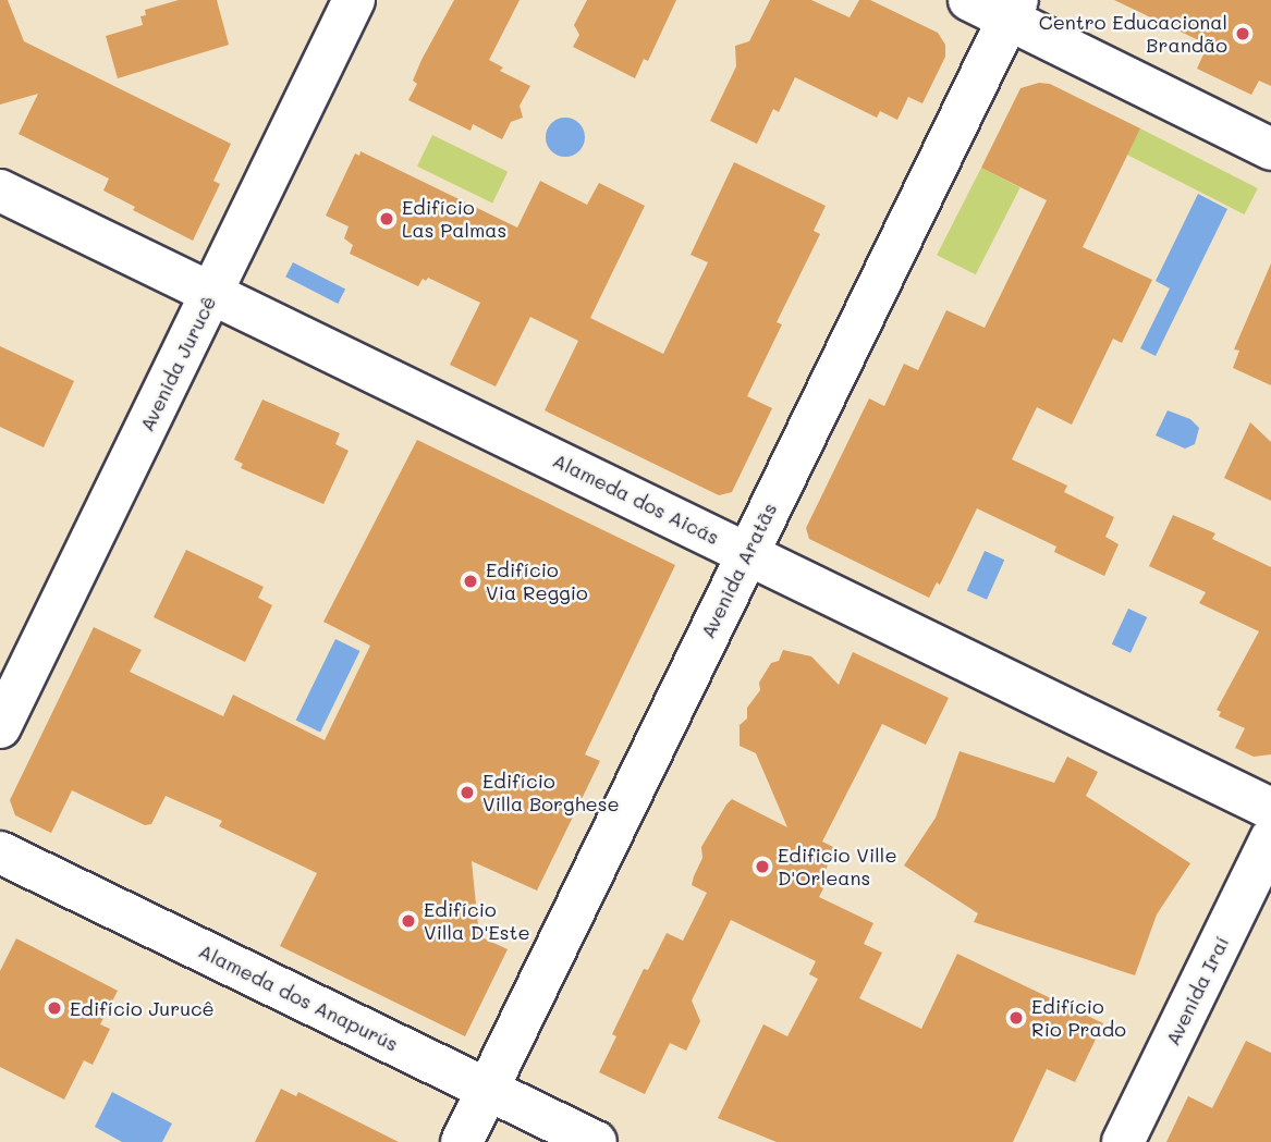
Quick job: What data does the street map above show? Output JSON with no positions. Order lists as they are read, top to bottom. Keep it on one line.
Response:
{"streets":{"street":["Avenida Jurucê","Alameda dos Aicás","Avenida Aratãs","Avenida Iraí","Alameda dos Anapurús"]},"crossings":[["Avenida Jurucê","Alameda dos Aicás"],["Alameda dos Aicás","Avenida Aratãs"],["Avenida Aratãs","Alameda dos Anapurús"]],"places":["Centro Educacional Brandão","Edifício Las Palmas","Edifício Via Reggio","Edifício Villa Borghese","Edificio Ville D'Orleans","Edifício Villa D'Este","Edifício Jurucê","Edifício Rio Prado"]}
